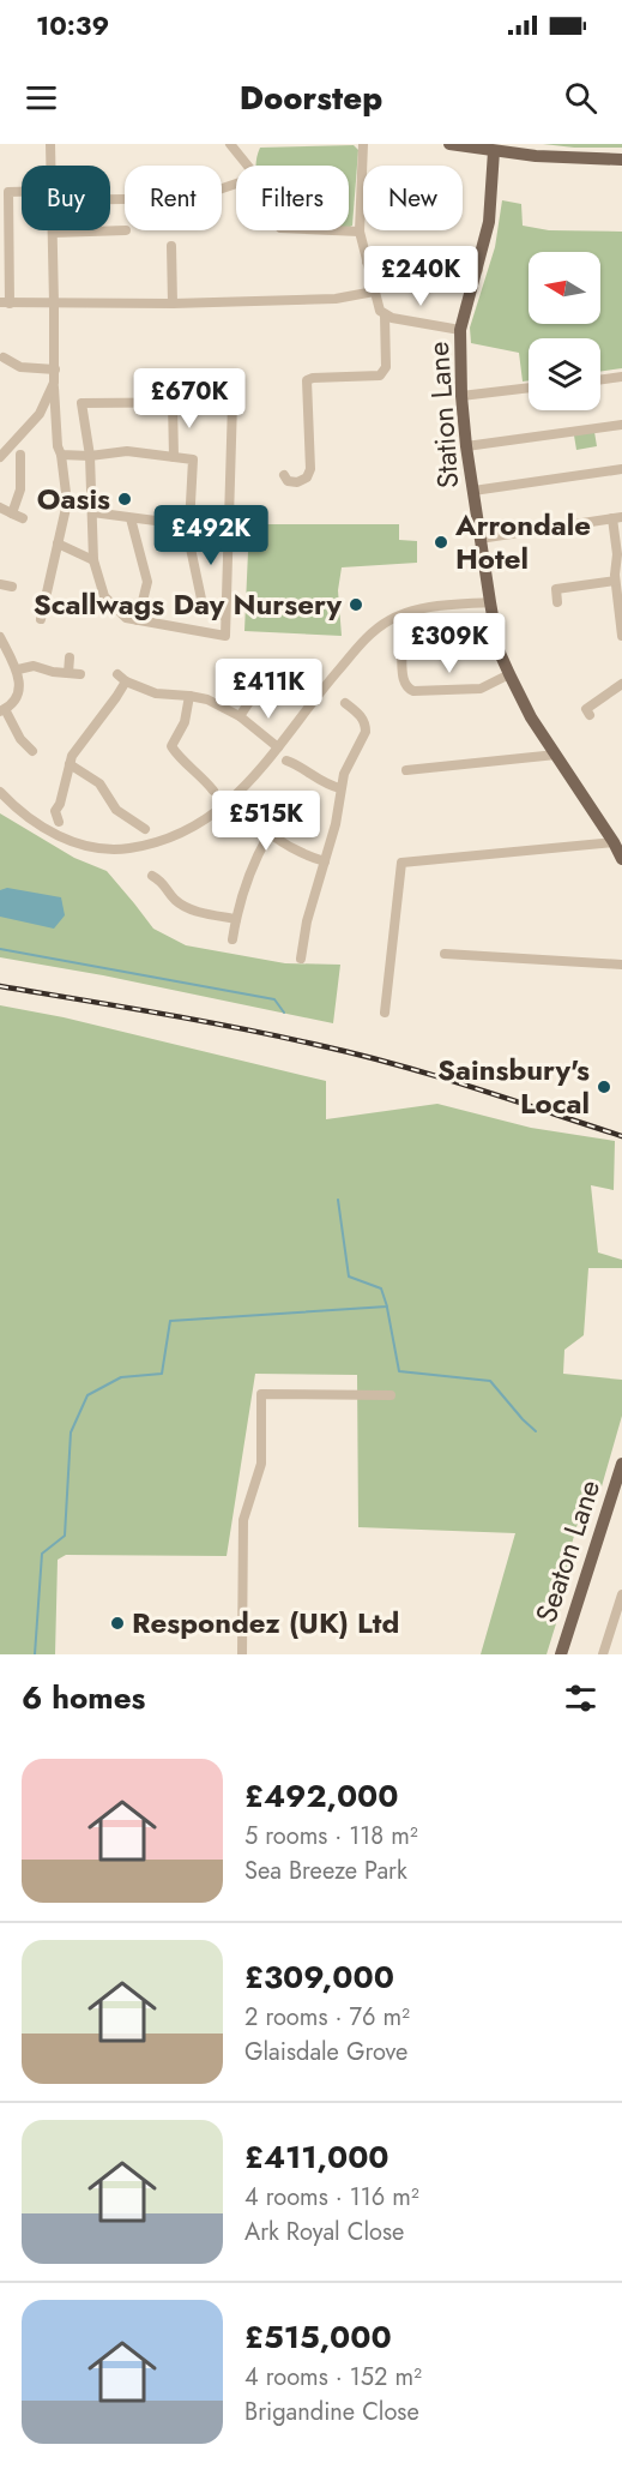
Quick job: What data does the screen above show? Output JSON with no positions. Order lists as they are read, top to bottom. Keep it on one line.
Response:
{"streets":{"main road":["Station Lane","Seaton Lane"]},"places":["Oasis","Arrondale Hotel","Scallwags Day Nursery","Sainsbury's Local","Respondez (UK) Ltd"],"north":"left","page":{"status":"10:39","header":"Doorstep","chip":["Buy","Rent","Filters","New"],"price":["£240K","£670K","£492K","£309K","£411K","£515K"],"heading":"6 homes","list":[{"name":"£492,000","note":"5 rooms · 118 m² · Sea Breeze Park"},{"name":"£309,000","note":"2 rooms · 76 m² · Glaisdale Grove"},{"name":"£411,000","note":"4 rooms · 116 m² · Ark Royal Close"},{"name":"£515,000","note":"4 rooms · 152 m² · Brigandine Close"}]}}
